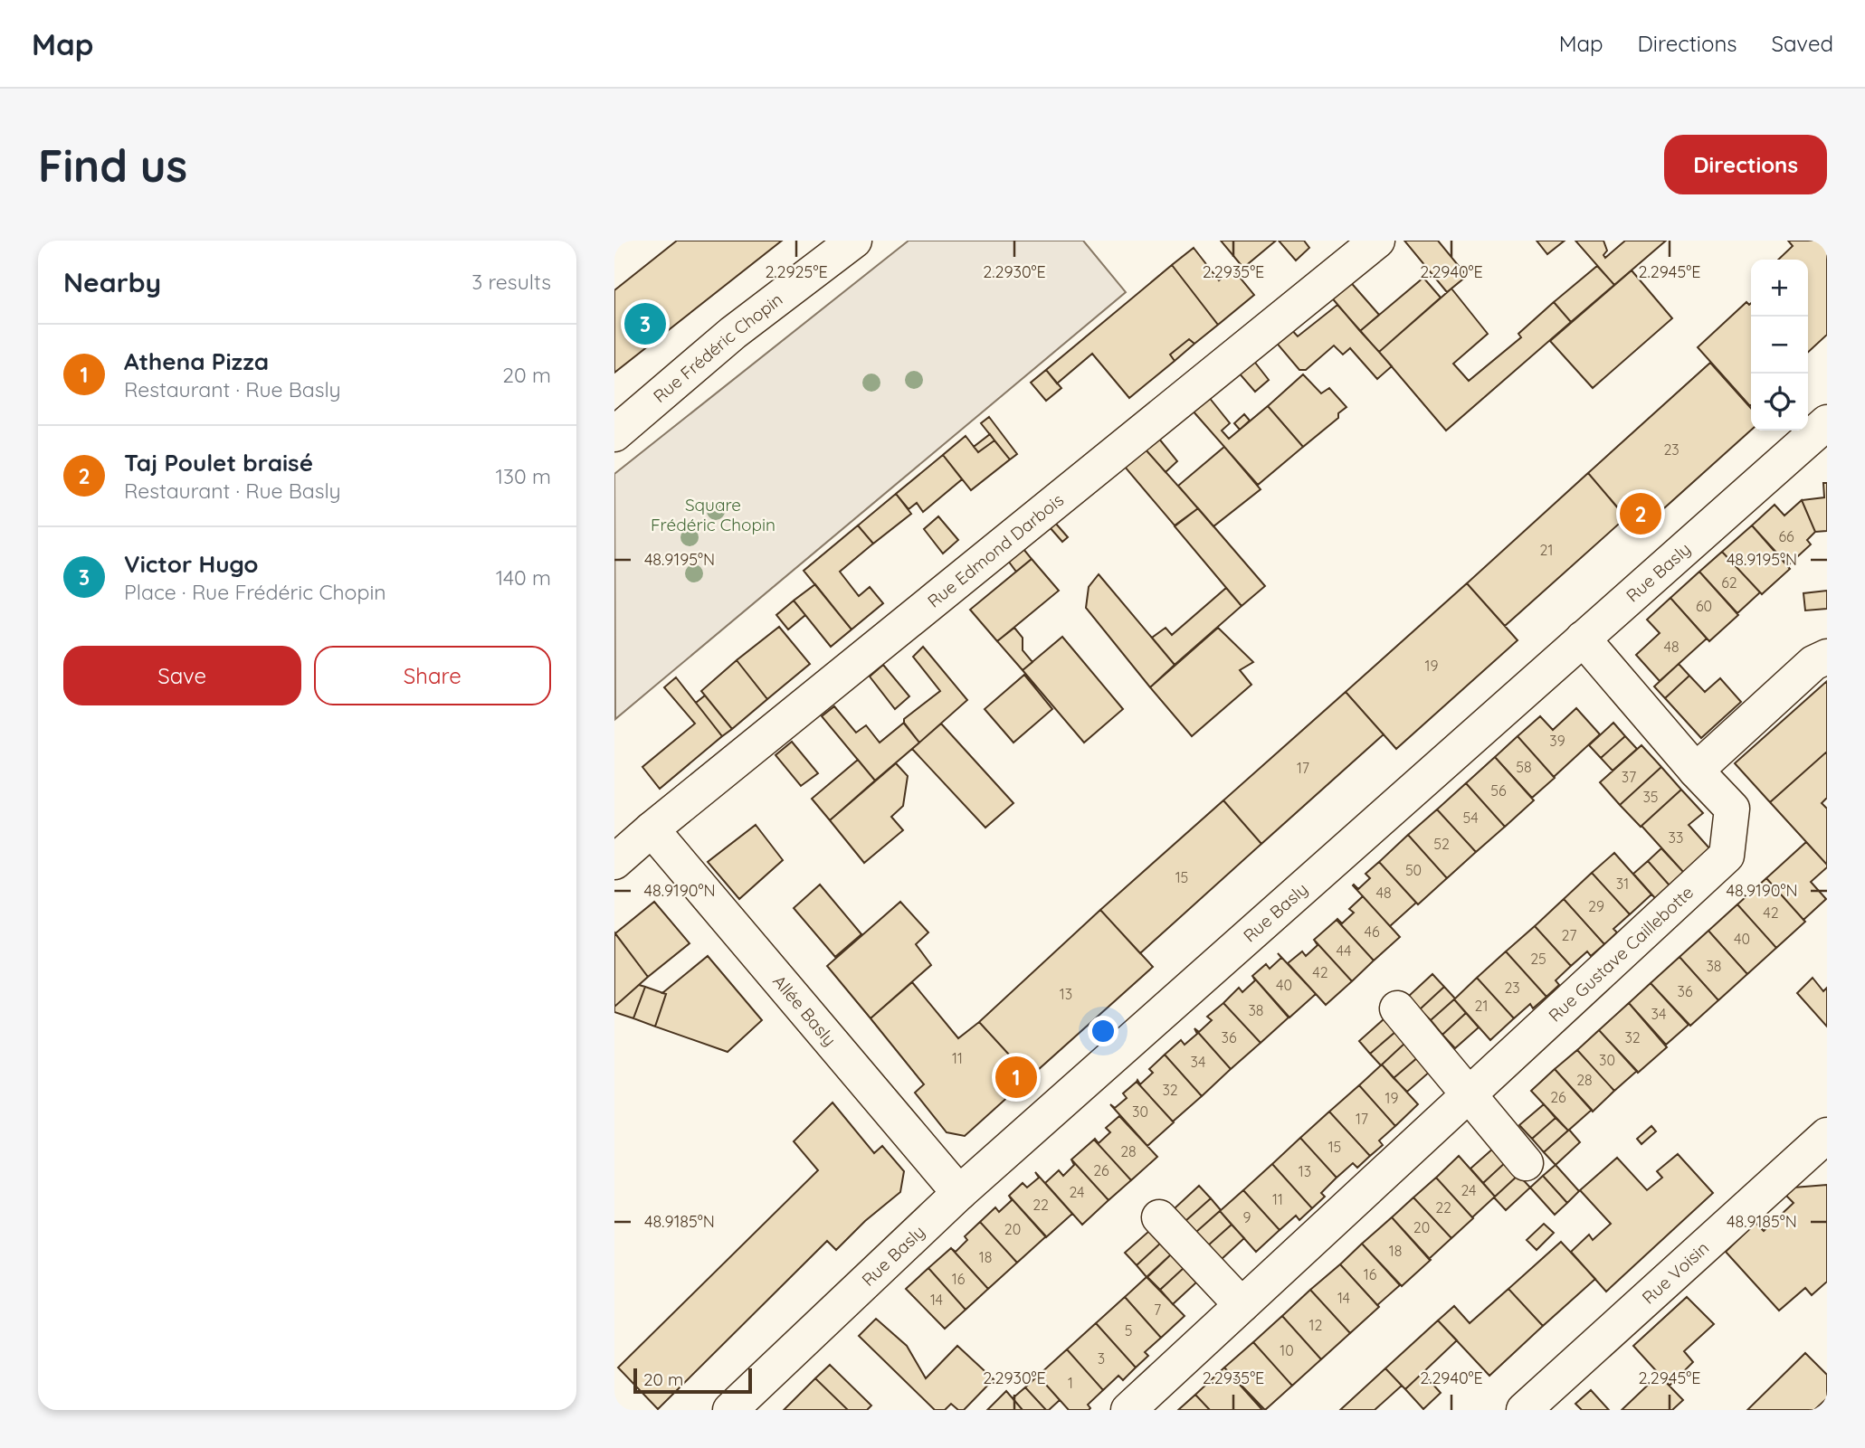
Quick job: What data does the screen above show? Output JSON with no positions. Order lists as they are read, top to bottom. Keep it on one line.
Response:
{"streets":{"street":["Rue Frédéric Chopin","Rue Edmond Darbois","Rue Basly","Rue Gustave Caillebotte","Allée Basly","Rue Voisin"]},"crossings":[["Rue Edmond Darbois","Allée Basly"],["Rue Basly","Rue Gustave Caillebotte"],["Rue Basly","Allée Basly"]],"parks":["Square Frédéric Chopin"],"house_numbers":["23","66","21","62","60","48","19","39","58","17","37","56","35","54","33","52","50","15","31","48","29","42","46","27","40","44","25","38","42","40","23","36","13","21","38","34","36","32","11","30","34","28","32","26","19","30","17","15","28","26","13","24","24","11","22","22","9","20","20","18","18","16","16","14","14","7","12","5","10","3","1"],"scale_bar":"20 m","page":{"header":"Map","nav":["Map","Directions","Saved"],"buttons":["Directions",["Save","Share"]],"title":"Find us","heading":["Nearby","3 results"],"map_buttons":["+","−"],"pins":["3","2","1"],"list":[{"mark":"1","name":"Athena Pizza","note":"Restaurant · Rue Basly","value":"20 m"},{"mark":"2","name":"Taj Poulet braisé","note":"Restaurant · Rue Basly","value":"130 m"},{"mark":"3","name":"Victor Hugo","note":"Place · Rue Frédéric Chopin","value":"140 m"}],"scale":"20 m"},"coordinates":["2.2925°E","2.2930°E","2.2935°E","2.2940°E","2.2945°E","48.9195°N","48.9190°N","48.9185°N"]}
